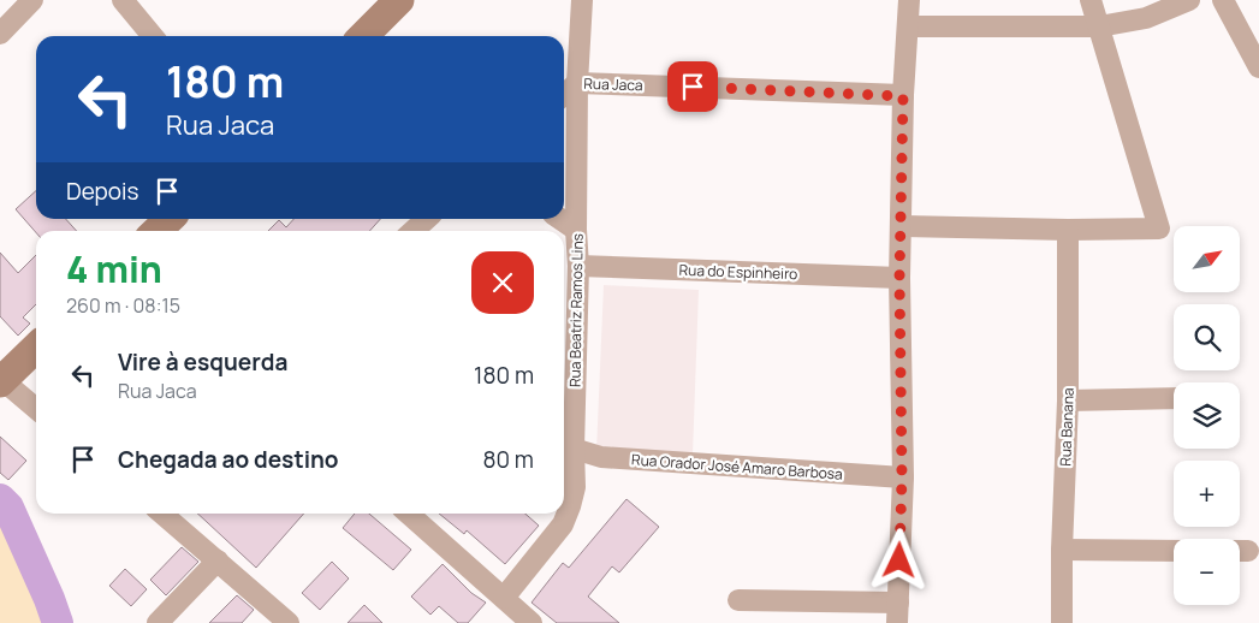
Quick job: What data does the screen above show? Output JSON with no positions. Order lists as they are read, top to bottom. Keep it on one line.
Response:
{"streets":{"street":["Rua Jaca","Rua do Espinheiro","Rua Beatriz Ramos Lins","Rua Banana","Rua Orador José Amaro Barbosa"]},"crossings":[["Rua Jaca","Rua Beatriz Ramos Lins"],["Rua do Espinheiro","Rua Beatriz Ramos Lins"],["Rua Beatriz Ramos Lins","Rua Orador José Amaro Barbosa"]],"north":"top right","page":{"turn":["180 m","Rua Jaca"],"then":"Depois","map_buttons":["+","−"],"heading":["4 min","260 m · 08:15"],"list":[{"name":"Vire à esquerda","note":"Rua Jaca","value":"180 m"},{"name":"Chegada ao destino","value":"80 m"}]}}
